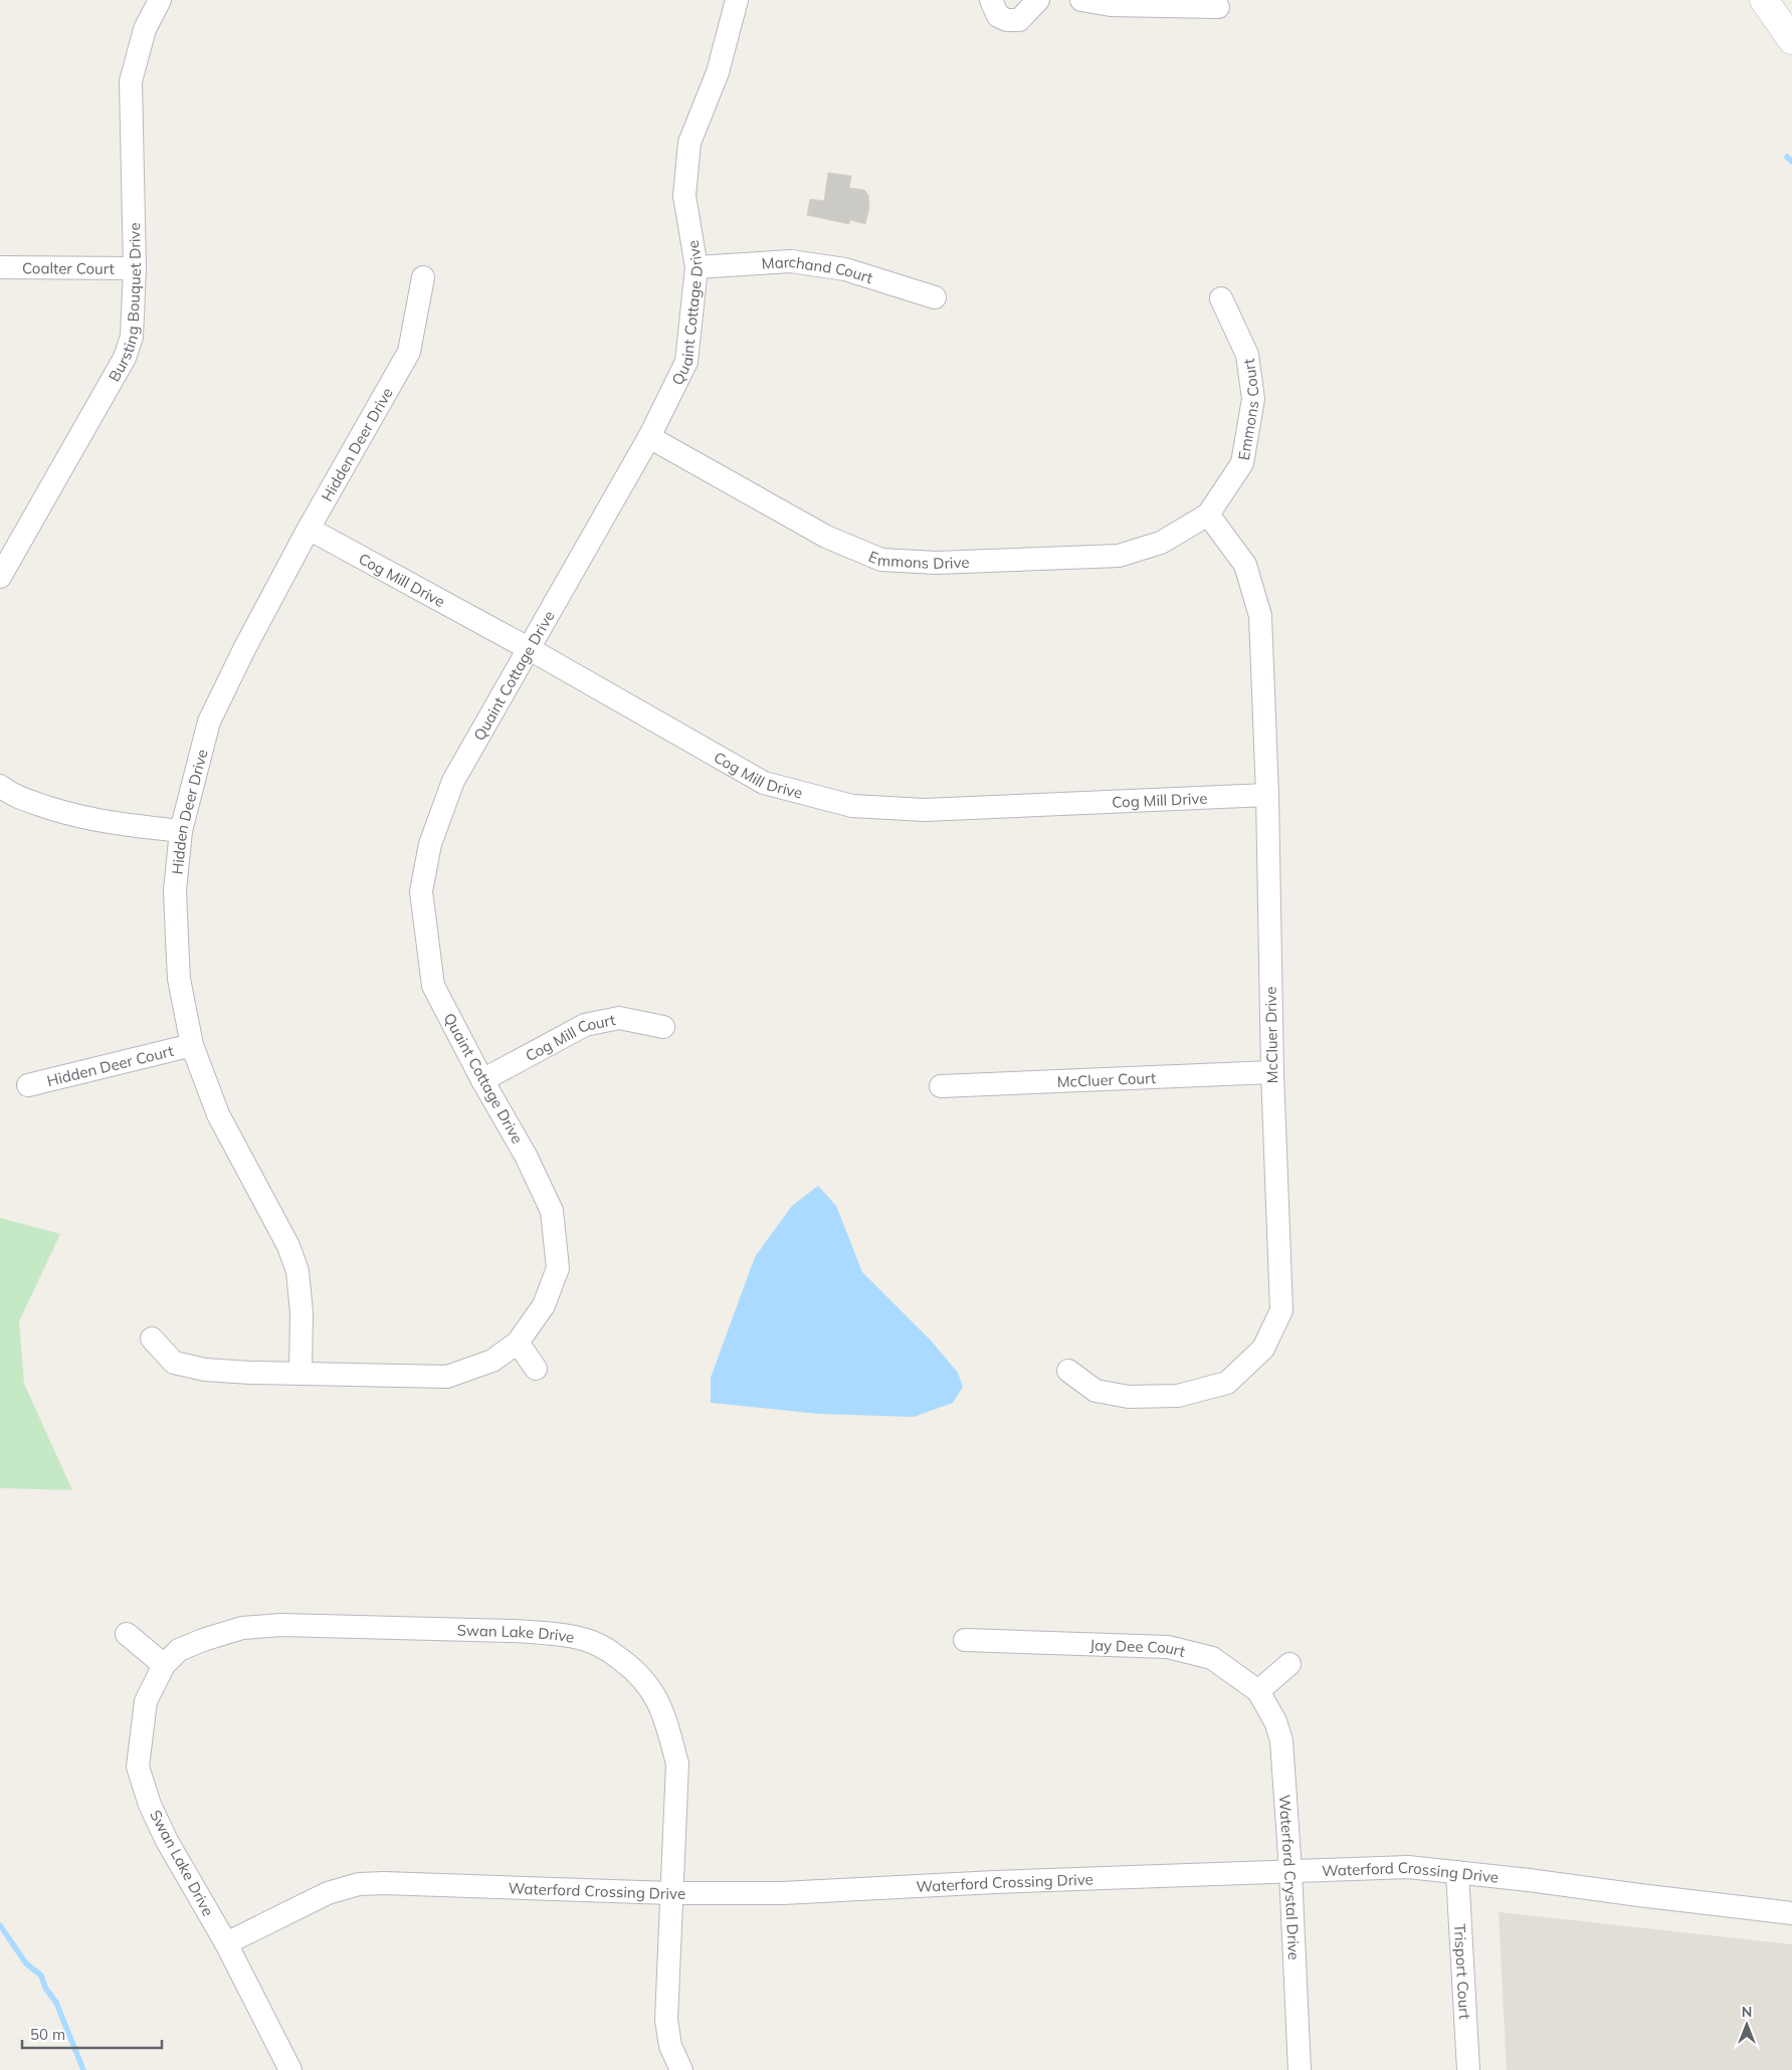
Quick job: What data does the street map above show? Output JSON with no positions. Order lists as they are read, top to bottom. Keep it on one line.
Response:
{"streets":{"street":["Coalter Court","Marchand Court","Bursting Bouquet Drive","Quaint Cottage Drive","Emmons Court","Hidden Deer Drive","Emmons Drive","Cog Mill Drive","McCluer Drive","Cog Mill Court","Hidden Deer Court","McCluer Court","Swan Lake Drive","Jay Dee Court","Waterford Crossing Drive","Waterford Crystal Drive","Trisport Court"]},"crossings":[["Coalter Court","Bursting Bouquet Drive"],["Marchand Court","Quaint Cottage Drive"],["Quaint Cottage Drive","Hidden Deer Drive"],["Quaint Cottage Drive","Emmons Drive"],["Quaint Cottage Drive","Cog Mill Drive"],["Quaint Cottage Drive","Cog Mill Court"],["Emmons Court","Emmons Drive"],["Emmons Court","McCluer Drive"],["Hidden Deer Drive","Cog Mill Drive"],["Hidden Deer Drive","Hidden Deer Court"],["Emmons Drive","McCluer Drive"],["Cog Mill Drive","McCluer Drive"],["McCluer Drive","McCluer Court"],["Swan Lake Drive","Waterford Crossing Drive"],["Jay Dee Court","Waterford Crystal Drive"],["Waterford Crossing Drive","Waterford Crystal Drive"],["Waterford Crossing Drive","Trisport Court"]],"scale_bar":"50 m","north":"top"}
